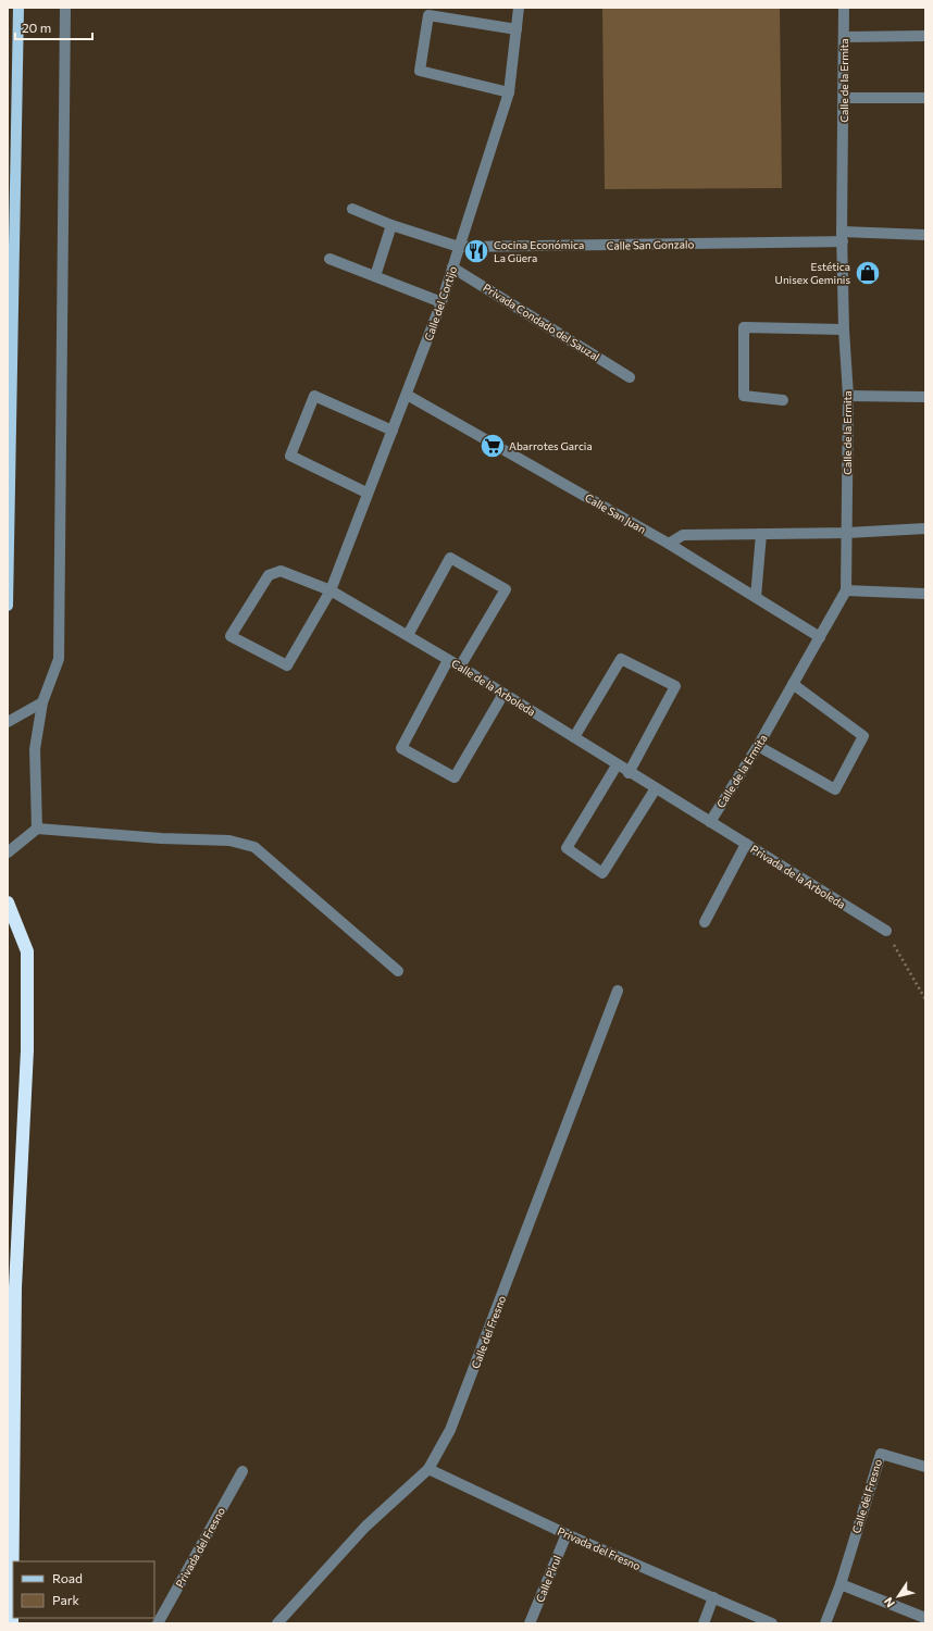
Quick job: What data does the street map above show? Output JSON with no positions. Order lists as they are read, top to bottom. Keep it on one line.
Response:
{"streets":{"street":["Calle de la Ermita","Calle San Gonzalo","Calle del Cortijo","Privada Condado del Sauzal","Calle San Juan","Calle de la Arboleda","Privada de la Arboleda","Calle del Fresno","Privada del Fresno","Calle Pirul"]},"crossings":[["Calle de la Ermita","Calle San Gonzalo"],["Calle de la Ermita","Calle San Juan"],["Calle de la Ermita","Calle de la Arboleda"],["Calle de la Ermita","Privada de la Arboleda"],["Calle San Gonzalo","Calle del Cortijo"],["Calle del Cortijo","Privada Condado del Sauzal"],["Calle del Cortijo","Calle San Juan"],["Calle del Cortijo","Calle de la Arboleda"],["Calle de la Arboleda","Privada de la Arboleda"],["Calle del Fresno","Privada del Fresno"],["Privada del Fresno","Calle Pirul"]],"places":{"restaurant":["Cocina Económica La Güera"],"shop":["Estética Unisex Geminis"],"supermarket":["Abarrotes Garcia"]},"legend":["Road","Park"],"scale_bar":"20 m","north":"bottom left"}
